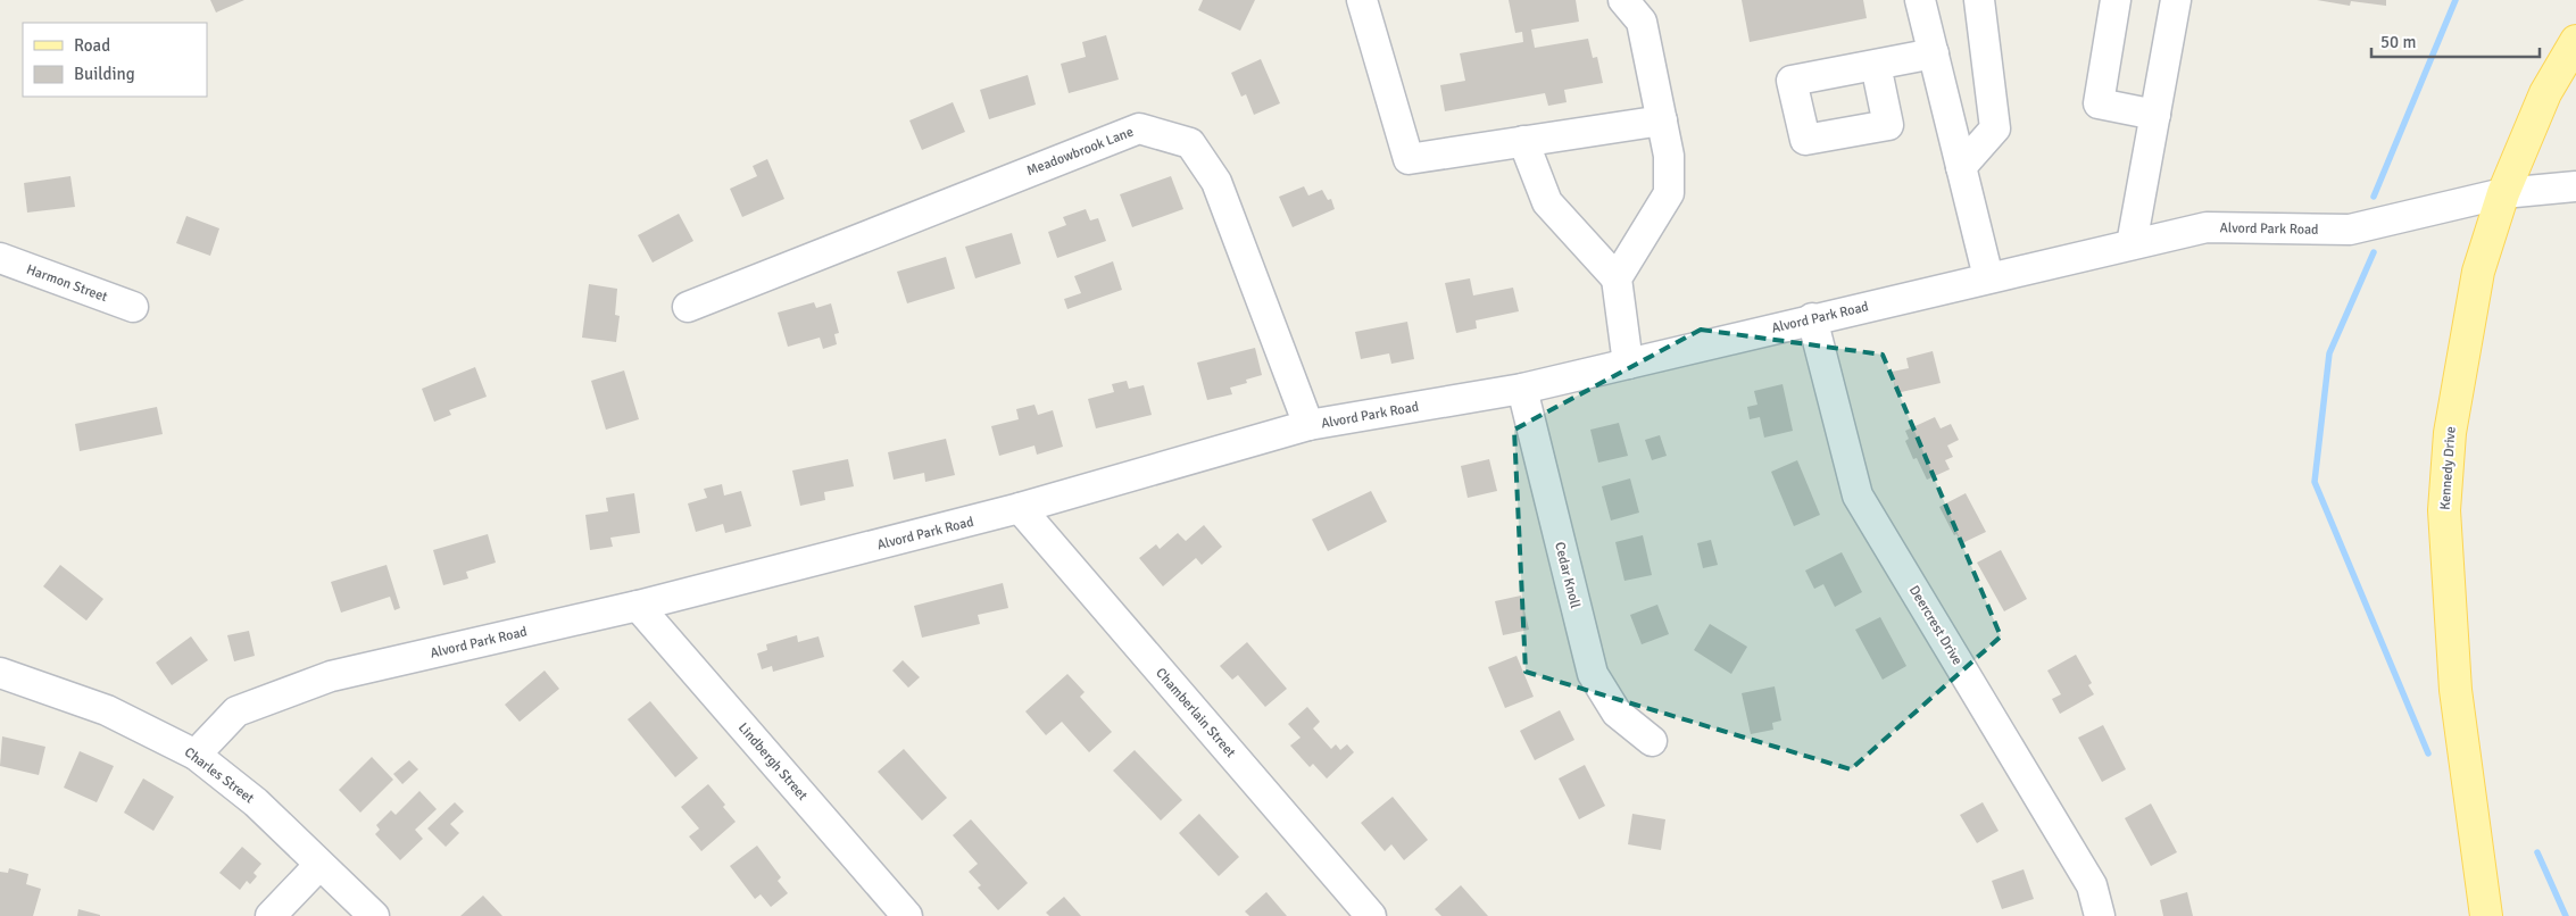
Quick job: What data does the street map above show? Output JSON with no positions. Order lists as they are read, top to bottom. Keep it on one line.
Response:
{"streets":{"main road":["Kennedy Drive"],"street":["Meadowbrook Lane","Alvord Park Road","Harmon Street","Cedar Knoll","Deercrest Drive","Chamberlain Street","Lindbergh Street","Charles Street"]},"crossings":[["Meadowbrook Lane","Alvord Park Road"],["Alvord Park Road","Kennedy Drive"],["Alvord Park Road","Cedar Knoll"],["Alvord Park Road","Deercrest Drive"],["Alvord Park Road","Chamberlain Street"],["Alvord Park Road","Lindbergh Street"],["Alvord Park Road","Charles Street"]],"legend":["Road","Building"],"scale_bar":"50 m"}
